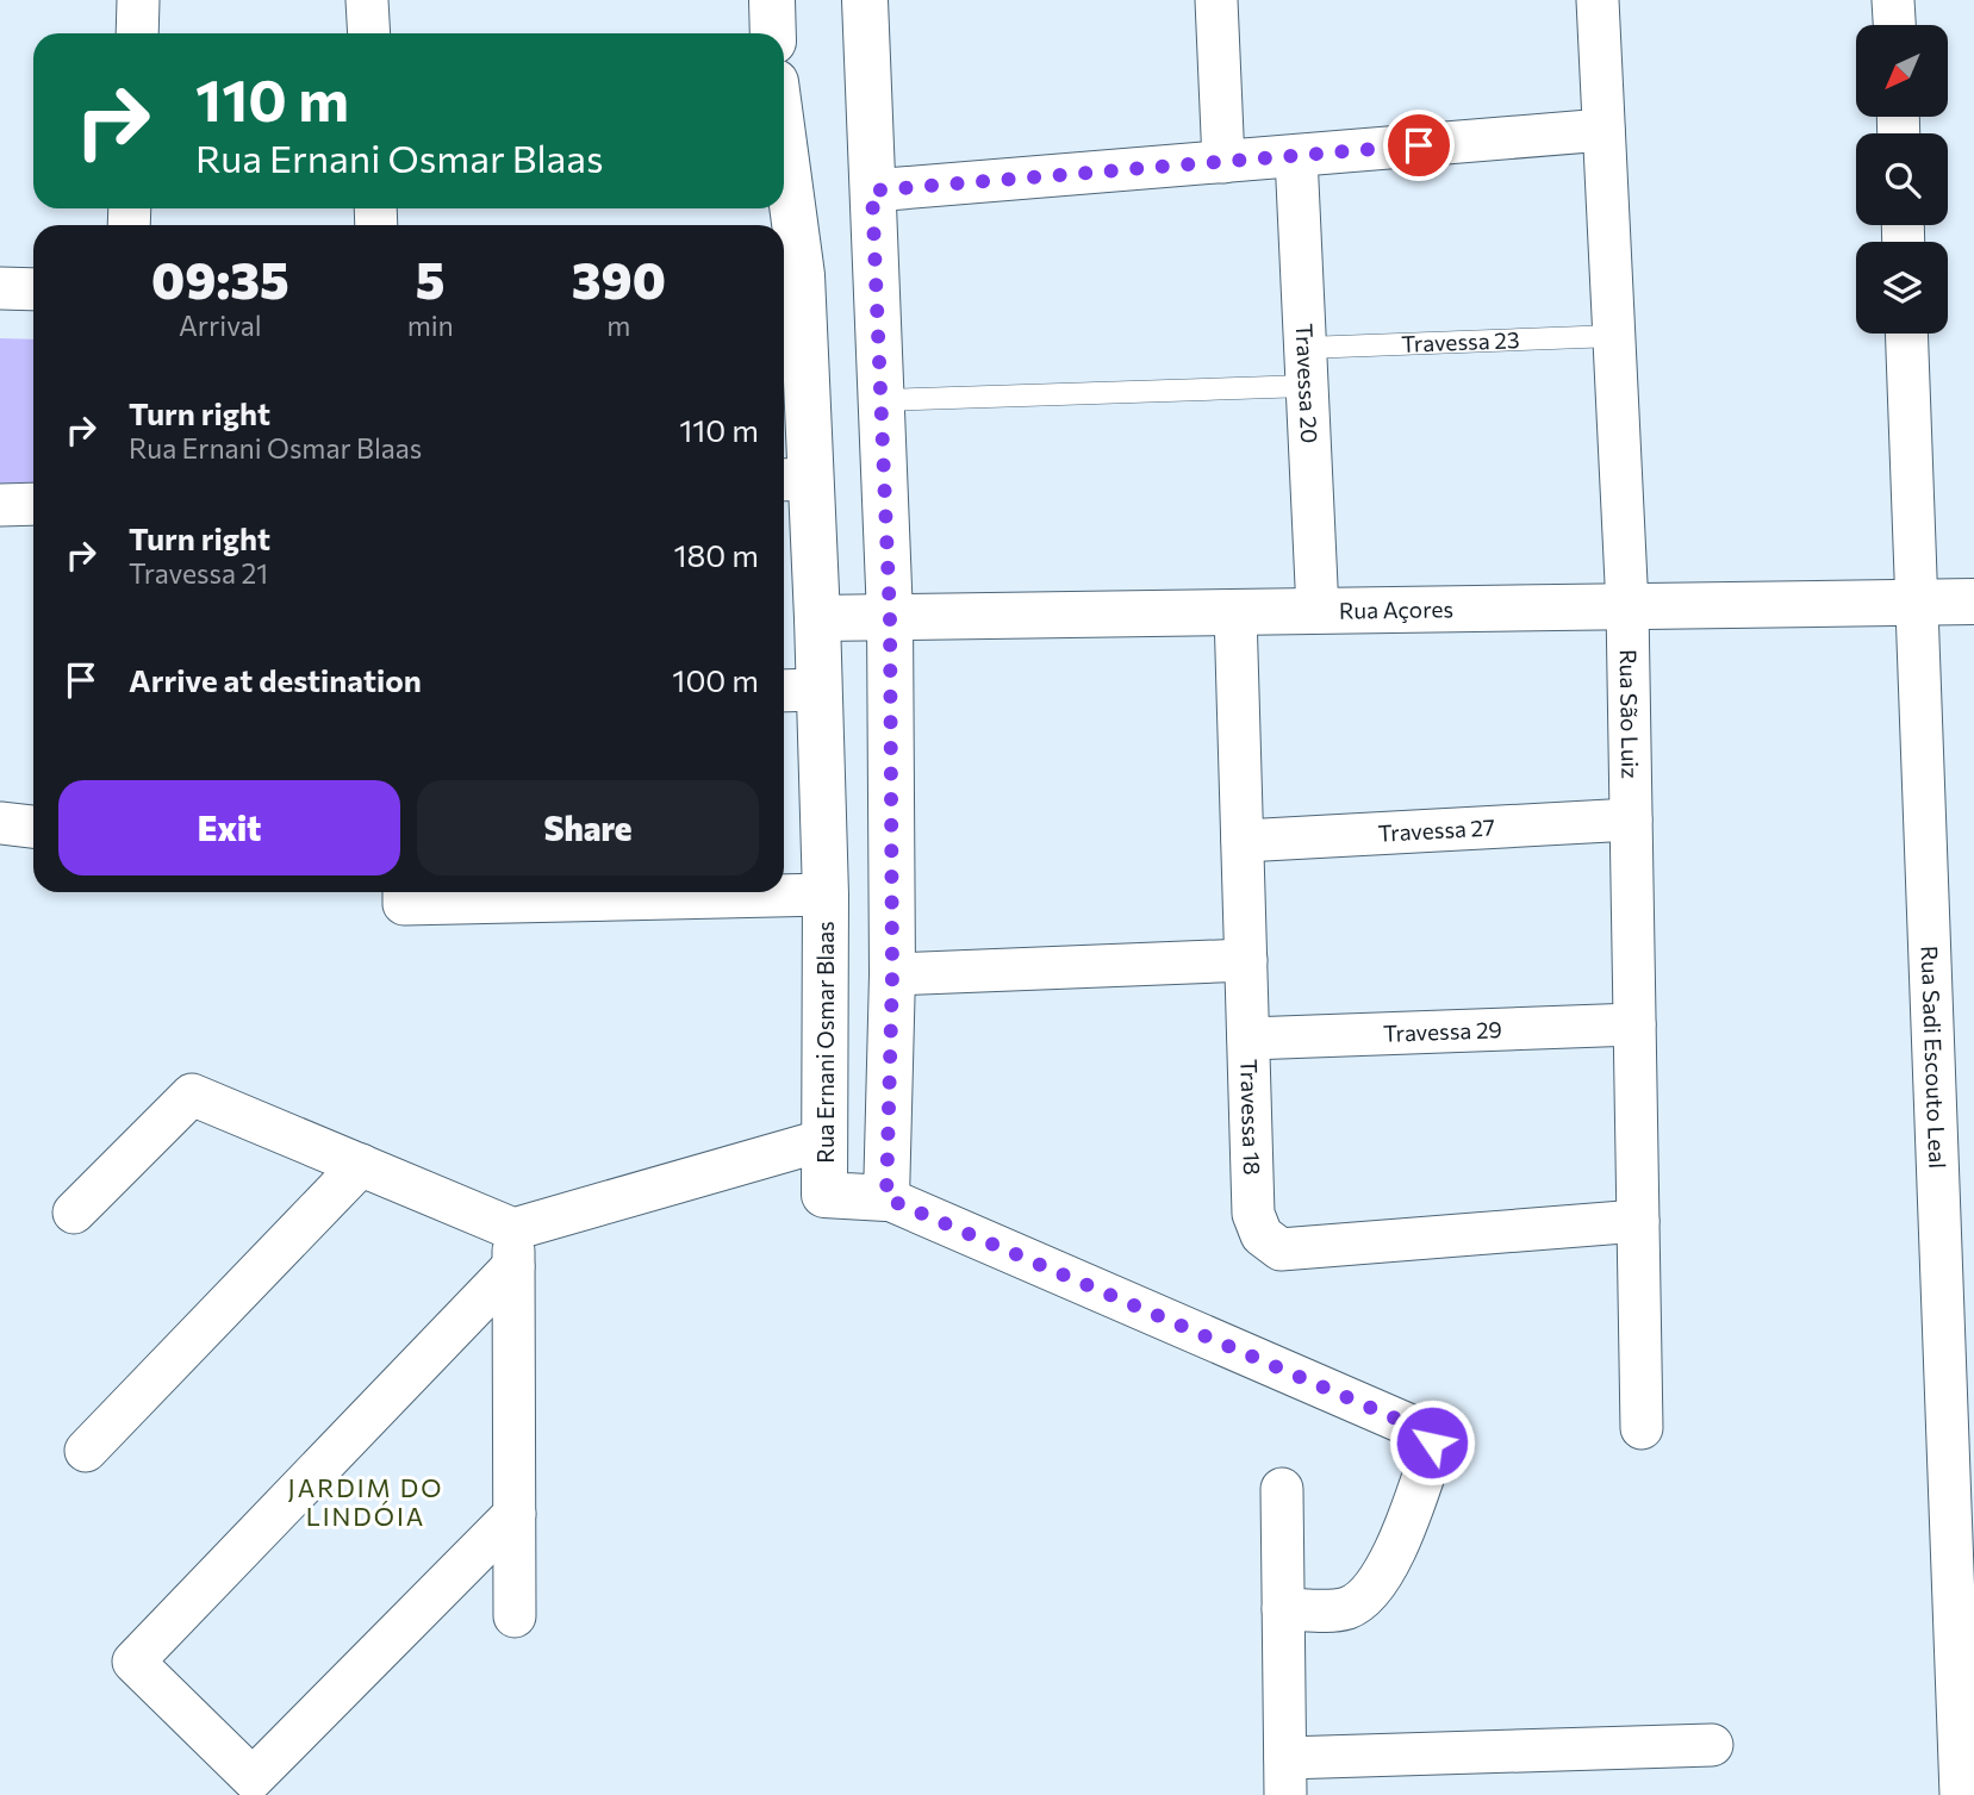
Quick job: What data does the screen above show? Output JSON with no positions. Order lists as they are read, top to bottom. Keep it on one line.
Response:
{"streets":{"street":["Travessa 20","Rua Açores","Rua São Luiz","Travessa 27","Travessa 29","Rua Ernani Osmar Blaas","Rua Sadi Escouto Leal","Travessa 18"],"lane":["Travessa 23"]},"crossings":[["Travessa 23","Travessa 20"],["Travessa 23","Rua São Luiz"],["Travessa 20","Rua Açores"],["Rua Açores","Rua São Luiz"],["Rua Açores","Rua Ernani Osmar Blaas"],["Rua Açores","Rua Sadi Escouto Leal"],["Rua Açores","Travessa 18"],["Rua São Luiz","Travessa 27"],["Rua São Luiz","Travessa 29"],["Rua São Luiz","Travessa 18"],["Travessa 27","Travessa 18"],["Travessa 29","Travessa 18"]],"districts":["JARDIM DO LINDÓIA"],"north":"bottom left","page":{"turn":["110 m","Rua Ernani Osmar Blaas"],"eta":["09:35","Arrival","5","min","390","m"],"list":[{"name":"Turn right","note":"Rua Ernani Osmar Blaas","value":"110 m"},{"name":"Turn right","note":"Travessa 21","value":"180 m"},{"name":"Arrive at destination","value":"100 m"}],"buttons":["Exit","Share"]}}
